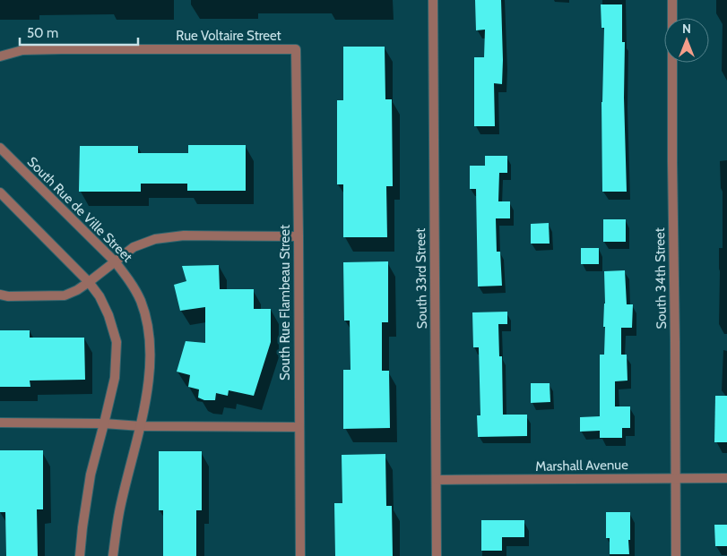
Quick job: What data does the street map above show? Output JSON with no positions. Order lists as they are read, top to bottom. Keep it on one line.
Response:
{"streets":{"street":["Rue Voltaire Street","South Rue de Ville Street","South 33rd Street","South 34th Street","South Rue Flambeau Street","Marshall Avenue"]},"crossings":[["Rue Voltaire Street","South Rue Flambeau Street"],["South 33rd Street","Marshall Avenue"],["South 34th Street","Marshall Avenue"]],"scale_bar":"50 m","north":"top"}
